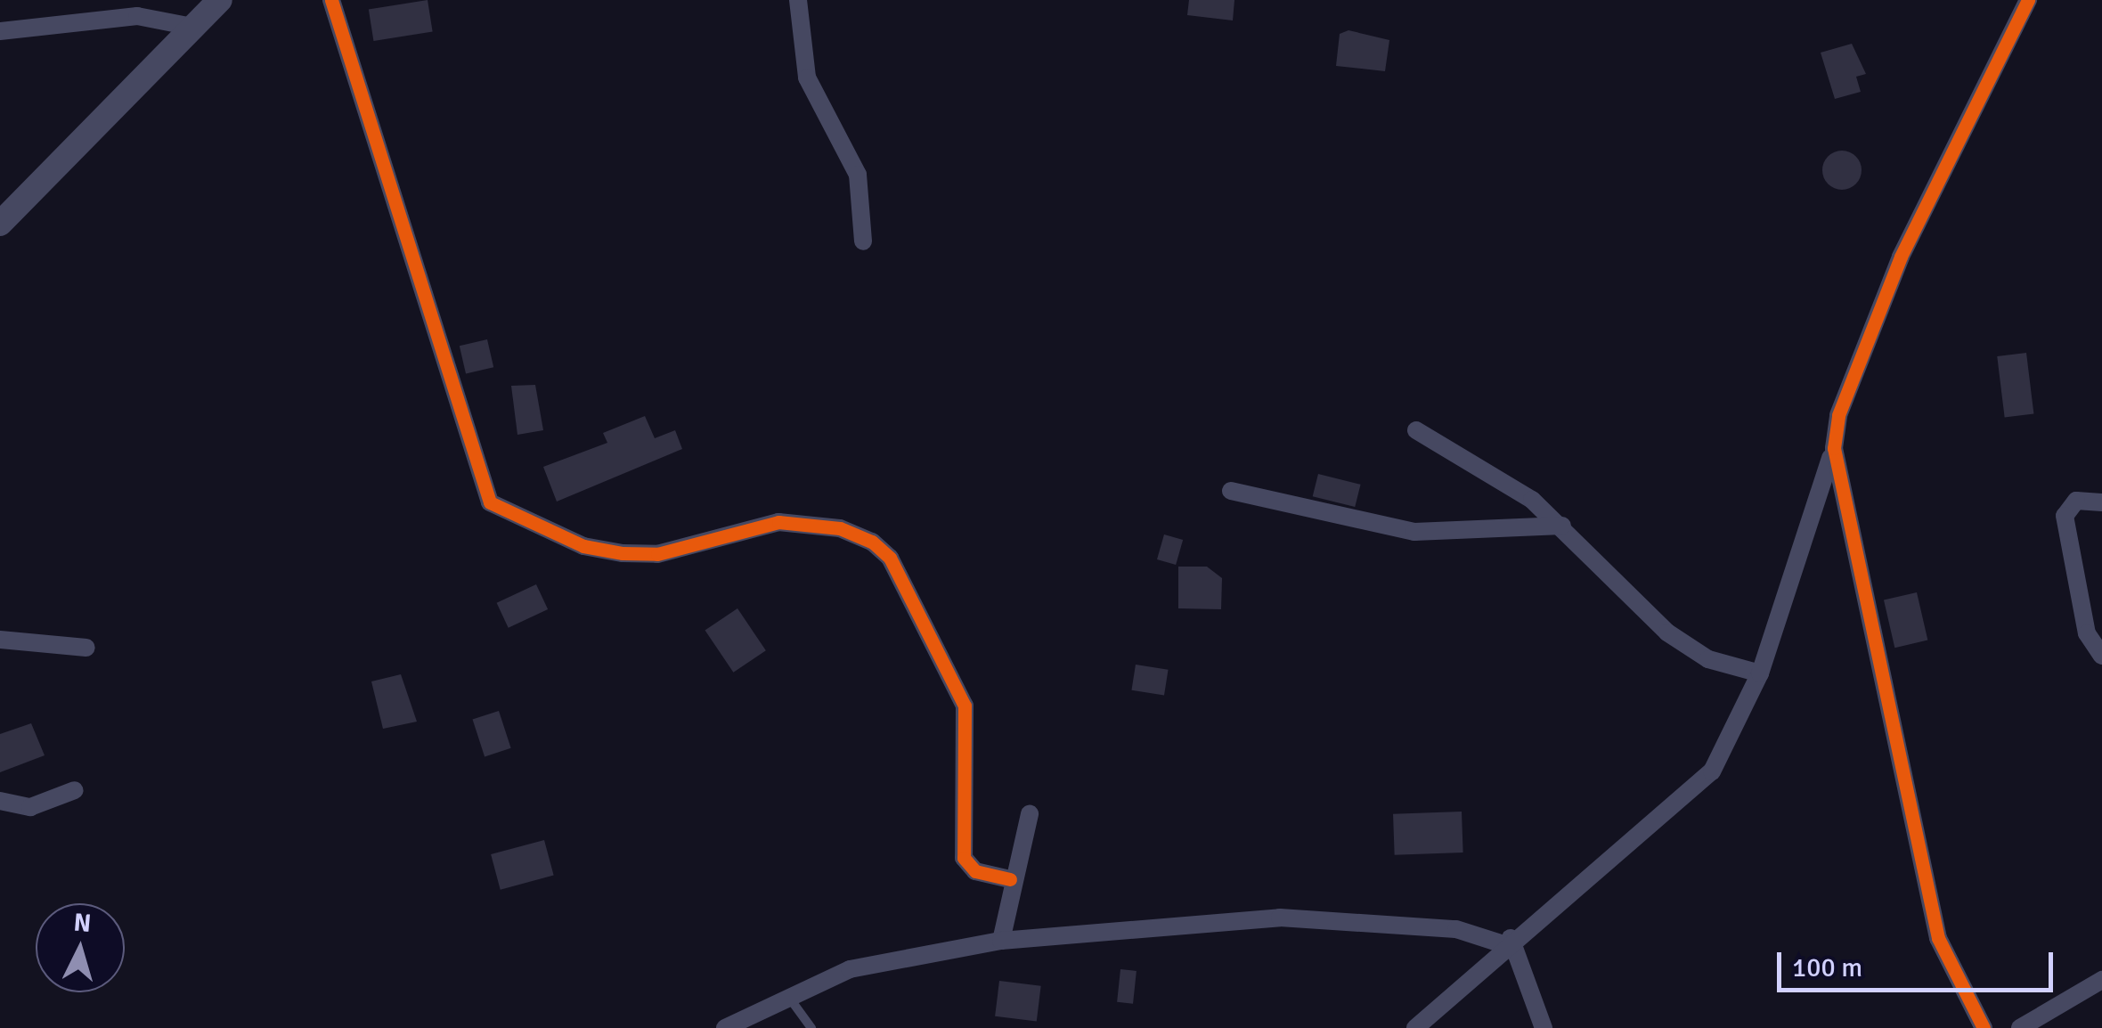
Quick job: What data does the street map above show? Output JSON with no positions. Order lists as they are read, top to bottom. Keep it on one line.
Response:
{"scale_bar":"100 m","north":"top"}
